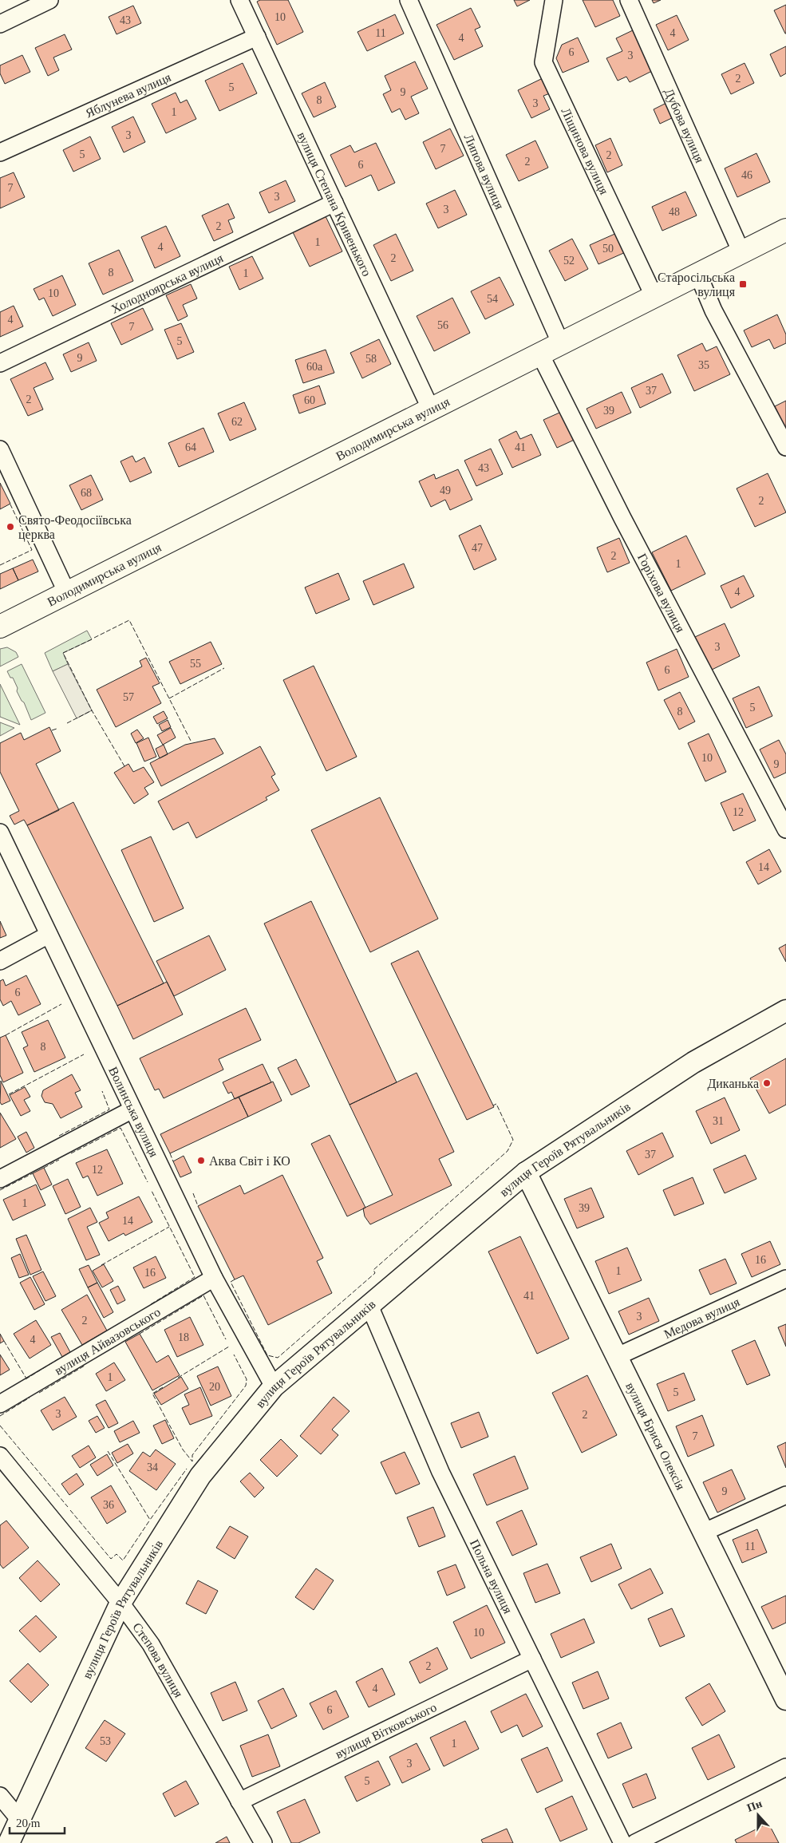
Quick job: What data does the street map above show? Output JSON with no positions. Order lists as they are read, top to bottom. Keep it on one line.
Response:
{"streets":{"main road":["Володимирська вулиця"],"street":["Яблунева вулиця","Дубова вулиця","Ліщинова вулиця","Липова вулиця","вулиця Степана Кривенького","Холодноярська вулиця","Горіхова вулиця","Волинська вулиця","вулиця Героїв Рятувальників","Медова вулиця","вулиця Айвазовського","вулиця Брися Олексія","Польна вулиця","Степова вулиця","вулиця Вітковського"]},"crossings":[["Яблунева вулиця","вулиця Степана Кривенького"],["Дубова вулиця","Володимирська вулиця"],["Ліщинова вулиця","Володимирська вулиця"],["Липова вулиця","Володимирська вулиця"],["вулиця Степана Кривенького","Холодноярська вулиця"],["вулиця Степана Кривенького","Володимирська вулиця"],["Володимирська вулиця","Горіхова вулиця"],["Волинська вулиця","вулиця Героїв Рятувальників"],["Волинська вулиця","вулиця Айвазовського"],["вулиця Героїв Рятувальників","вулиця Брися Олексія"],["вулиця Героїв Рятувальників","Польна вулиця"],["вулиця Героїв Рятувальників","Степова вулиця"],["Медова вулиця","вулиця Брися Олексія"],["Польна вулиця","вулиця Вітковського"],["Степова вулиця","вулиця Вітковського"]],"places":{"transit":["Старосільська вулиця"],"other":["Свято-Феодосіївська церква","Диканька","Аква Світ і КО"]},"house_numbers":["10","43","11","4","4","6","3","2","5","9","8","3","1","3","7","5","2","2","6","46","7","3","3","48","2","1","4","50","2","52","8","1","10","54","4","56","7","5","9","58","35","60а","37","2","60","39","62","64","41","43","49","68","2","47","2","1","4","3","55","6","57","5","8","10","9","12","14","6","8","31","37","12","1","39","14","16","1","16","41","3","2","18","4","1","20","5","3","2","7","34","9","36","11","10","2","4","6","53","1","3","5"],"scale_bar":"20 m","north":"top"}
